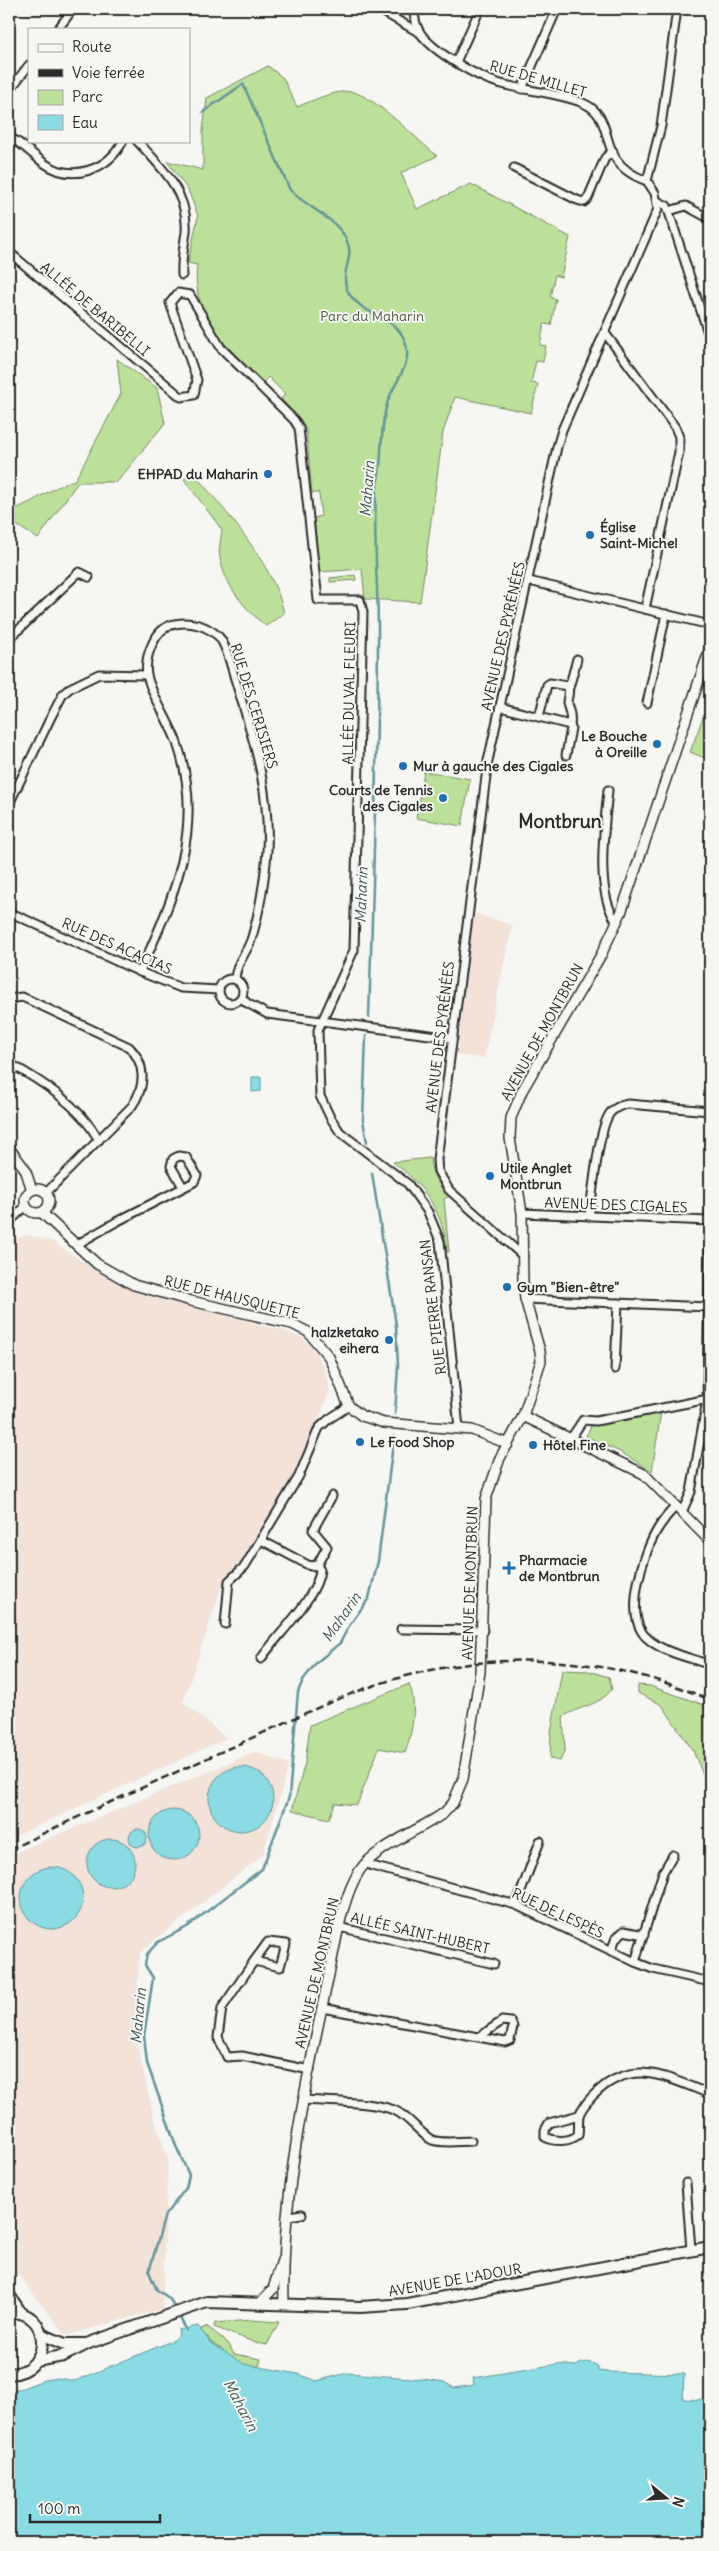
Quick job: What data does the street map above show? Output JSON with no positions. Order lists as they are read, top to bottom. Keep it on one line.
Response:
{"streets":{"main road":["AVENUE DE L'ADOUR"],"street":["RUE DE MILLET","ALLÉE DE BARIBELLI","AVENUE DES PYRÉNÉES","ALLÉE DU VAL FLEURI","RUE DES CERISIERS","RUE DES ACACIAS","AVENUE DE MONTBRUN","AVENUE DES CIGALES","RUE DE HAUSQUETTE","RUE PIERRE RANSAN","RUE DE LESPÈS","ALLÉE SAINT-HUBERT"]},"crossings":[["ALLÉE DE BARIBELLI","ALLÉE DU VAL FLEURI"],["AVENUE DES PYRÉNÉES","AVENUE DE MONTBRUN"],["ALLÉE DU VAL FLEURI","RUE PIERRE RANSAN"],["RUE DES CERISIERS","RUE DES ACACIAS"],["AVENUE DE MONTBRUN","AVENUE DES CIGALES"],["AVENUE DE MONTBRUN","RUE DE LESPÈS"],["AVENUE DE MONTBRUN","ALLÉE SAINT-HUBERT"],["AVENUE DE MONTBRUN","AVENUE DE L'ADOUR"]],"districts":["Montbrun"],"water":["Maharin"],"parks":["Parc du Maharin"],"places":{"other":["EHPAD du Maharin","Église Saint-Michel","Le Bouche à Oreille","Mur à gauche des Cigales","Courts de Tennis des Cigales","Utile Anglet Montbrun","Gym \"Bien-être\"","halzketako eihera","Le Food Shop","Hôtel Fine"],"health":["Pharmacie de Montbrun"]},"legend":["Route","Voie ferrée","Parc","Eau"],"scale_bar":"100 m","north":"right"}
